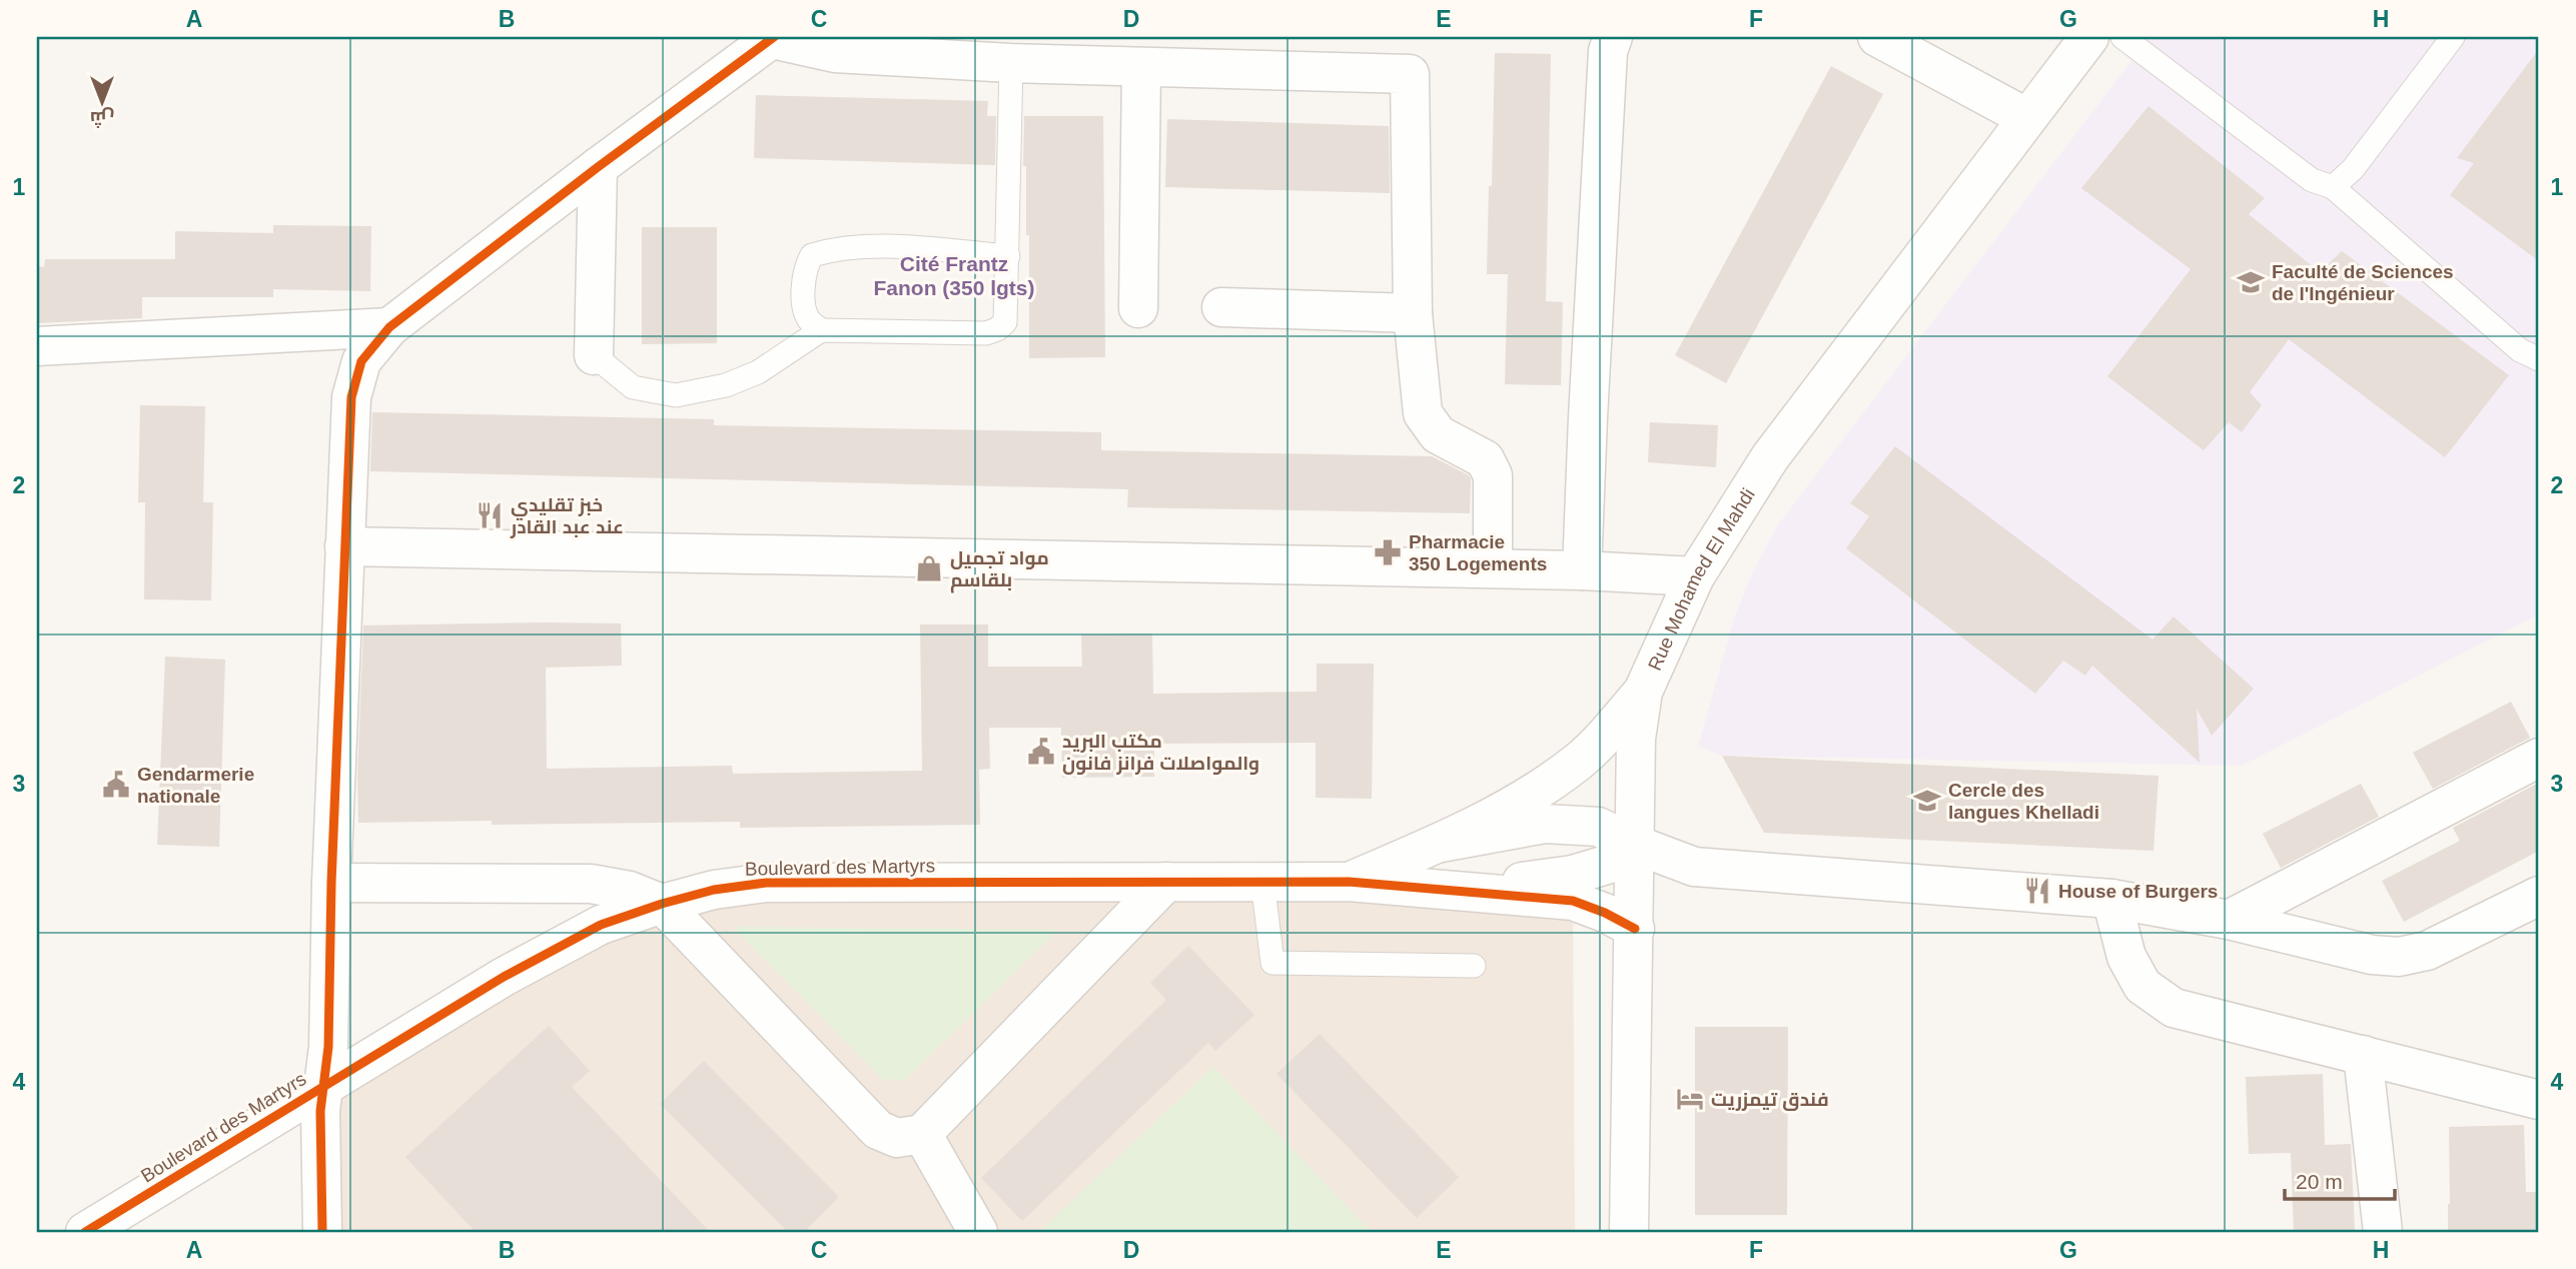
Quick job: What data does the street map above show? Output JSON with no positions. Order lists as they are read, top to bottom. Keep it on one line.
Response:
{"streets":{"street":["Rue Mohamed El Mahdi","Boulevard des Martyrs"]},"districts":["Cité Frantz Fanon (350 lgts)"],"places":{"school or university":["Faculté de Sciences de l'Ingénieur","Cercle des langues Khelladi"],"restaurant":["خبز تقليدي عند عبد القادر","House of Burgers"],"pharmacy":["Pharmacie 350 Logements"],"shop":["مواد تجميل بلقاسم"],"public building":["مكتب البريد والمواصلات فرانز فانون","Gendarmerie nationale"],"hotel":["فندق تيمزريت"]},"scale_bar":"20 m","north":"bottom","grid":{"columns":["A","B","C","D","E","F","G","H"],"rows":["1","2","3","4"]}}
